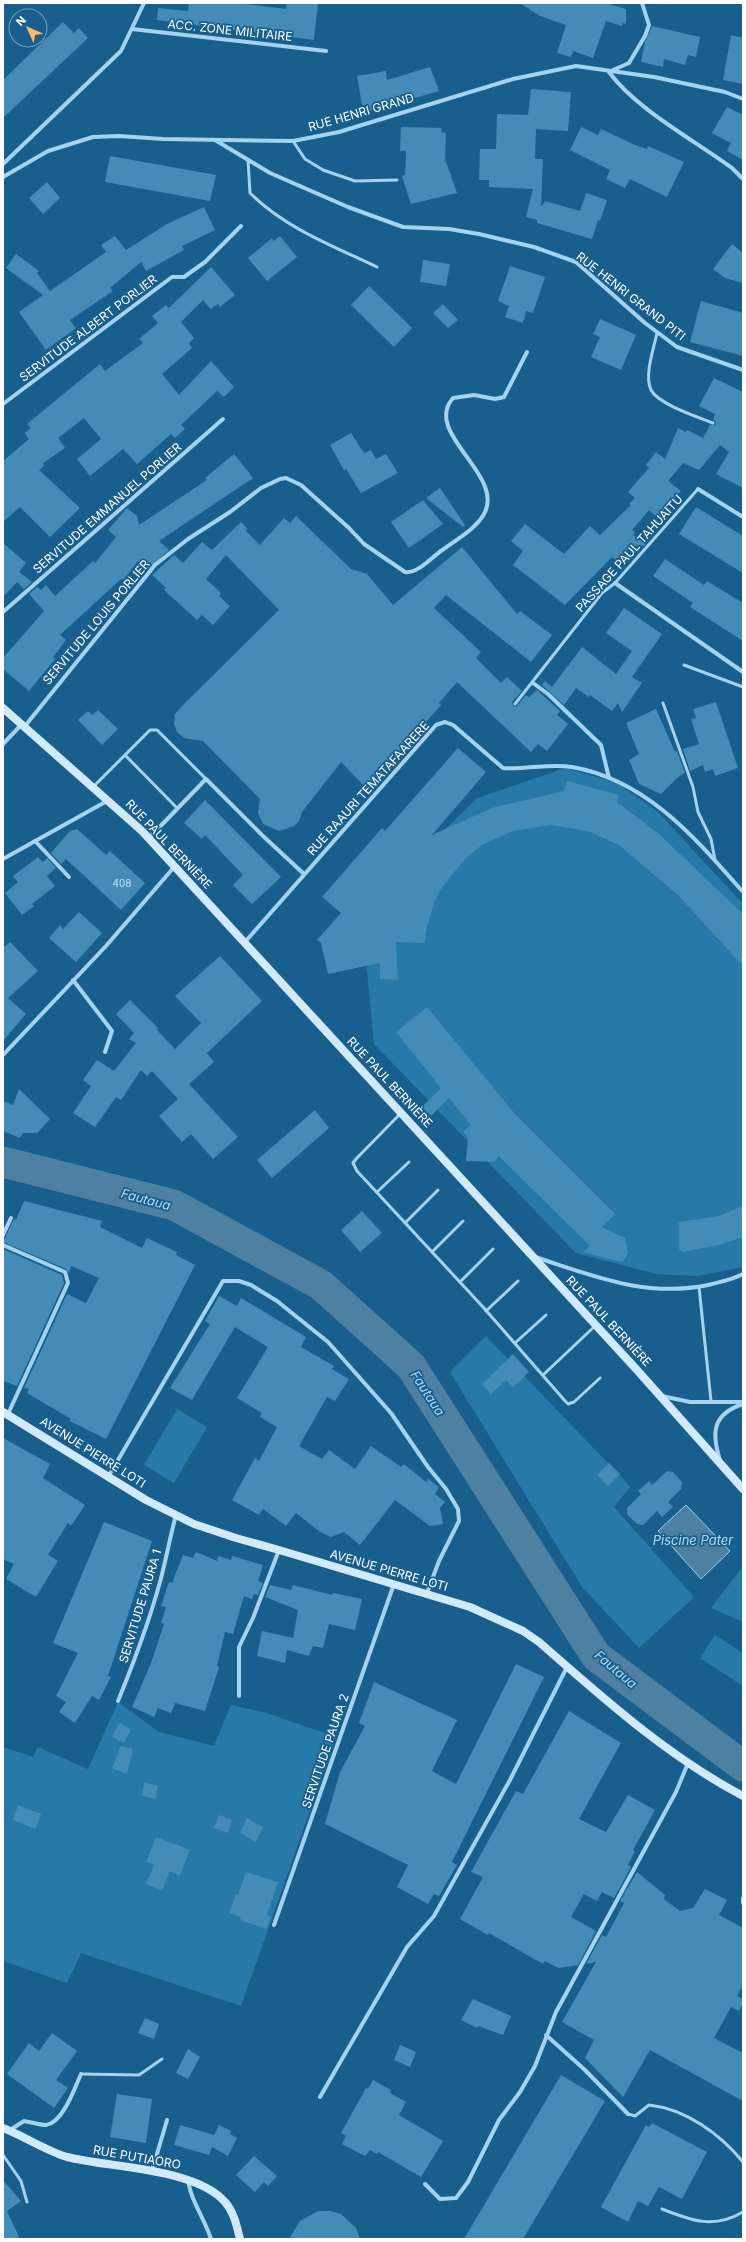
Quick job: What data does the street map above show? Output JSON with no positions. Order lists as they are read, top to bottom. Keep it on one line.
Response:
{"streets":{"main road":["RUE PAUL BERNIÈRE","AVENUE PIERRE LOTI","RUE PUTIAORO"],"street":["ACC. ZONE MILITAIRE","RUE HENRI GRAND","RUE HENRI GRAND PITI","SERVITUDE ALBERT PORLIER","SERVITUDE EMMANUEL PORLIER","SERVITUDE LOUIS PORLIER","RUE RAAURI TEMATAFAARERE","SERVITUDE PAURA 1","SERVITUDE PAURA 2"],"lane":["PASSAGE PAUL TAHUAITU"]},"crossings":[["RUE HENRI GRAND","RUE HENRI GRAND PITI"],["SERVITUDE LOUIS PORLIER","RUE PAUL BERNIÈRE"],["RUE RAAURI TEMATAFAARERE","RUE PAUL BERNIÈRE"],["AVENUE PIERRE LOTI","SERVITUDE PAURA 1"],["AVENUE PIERRE LOTI","SERVITUDE PAURA 2"]],"water":["Fautaua","Piscine Pater"],"house_numbers":["408"],"north":"top left"}
